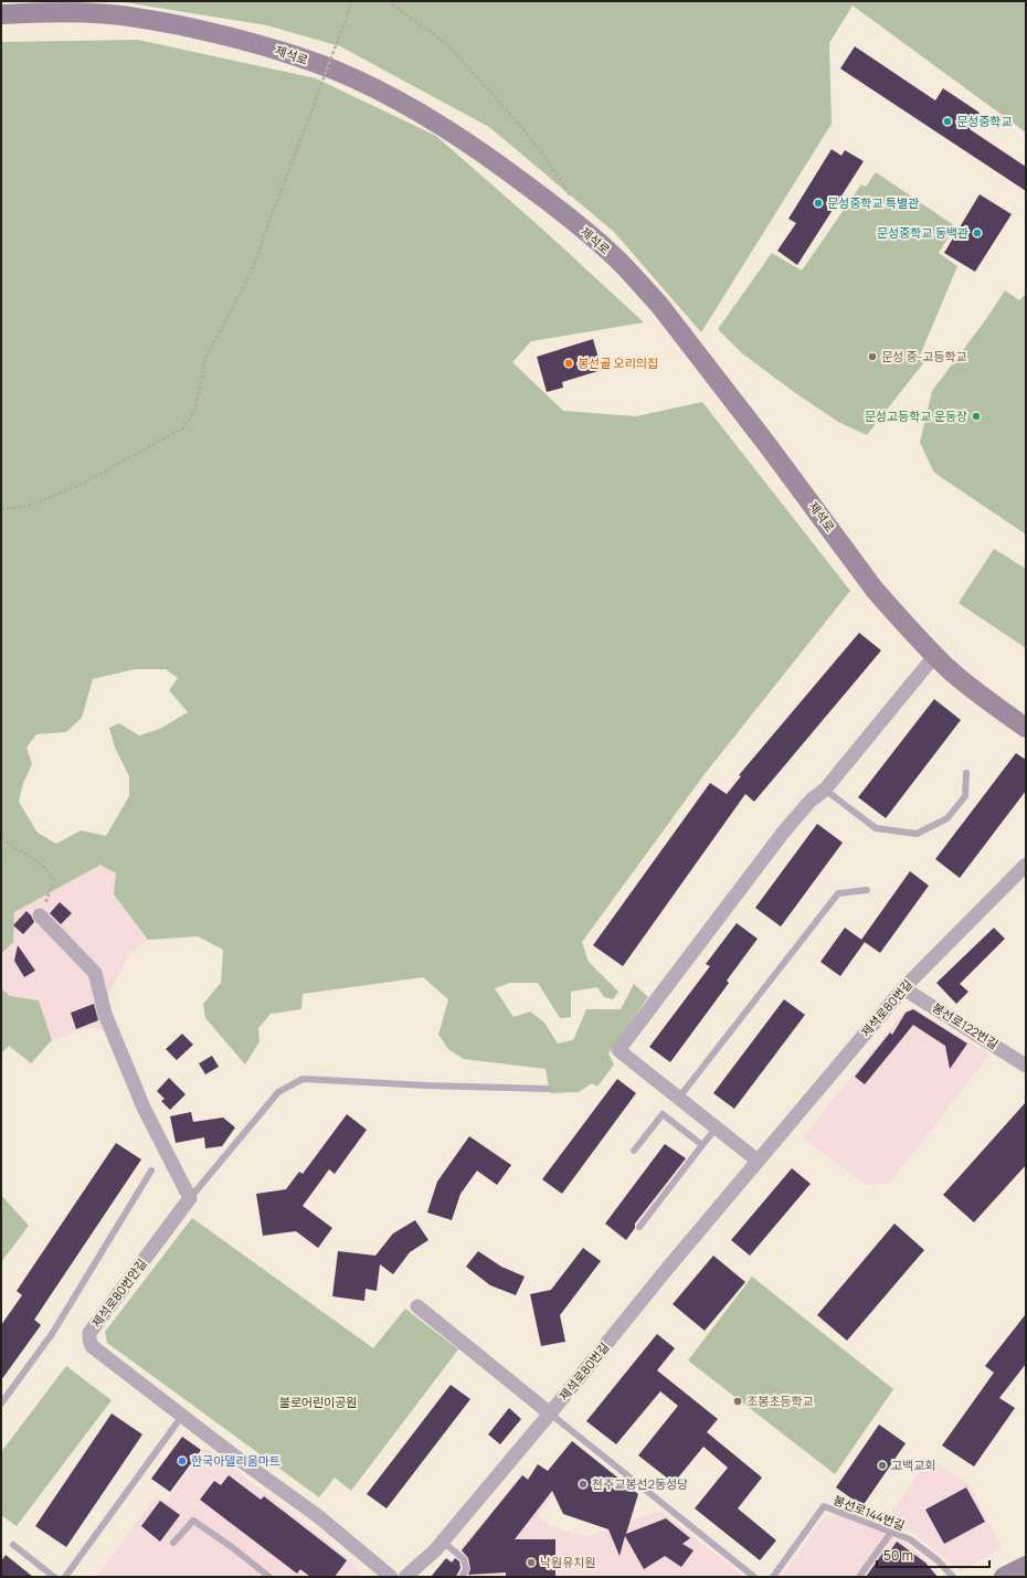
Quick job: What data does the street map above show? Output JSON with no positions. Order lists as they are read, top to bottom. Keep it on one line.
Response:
{"streets":{"street":["제석로","제석로80번길","봉선로122번길","제석로80번안길"],"lane":["봉선로144번길"]},"crossings":[["제석로80번길","봉선로122번길"]],"parks":["불로어린이공원"],"places":["문성중학교","문성중학교 특별관","문성중학교 동백관","문성 중-고등학교","봉선골 오리의집","문성고등학교 운동장","조봉초등학교","한국아델리움마트","고백교회","천주교봉선2동성당","낙원유치원"],"scale_bar":"50 m"}
